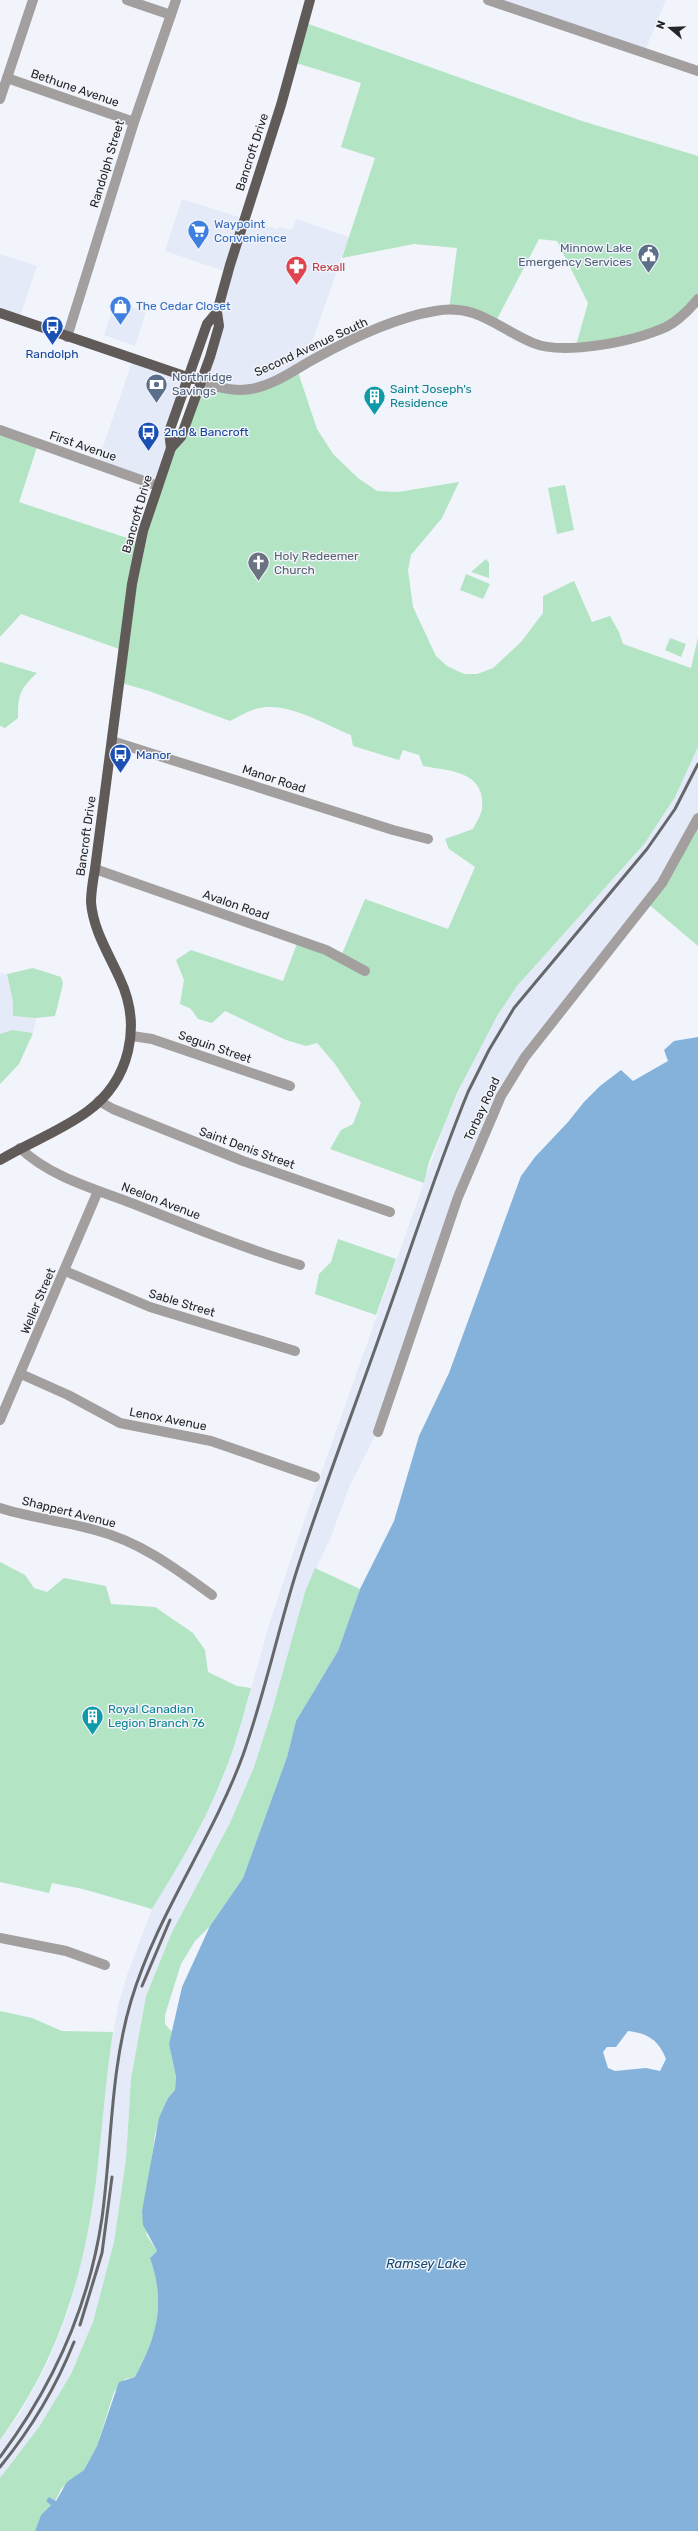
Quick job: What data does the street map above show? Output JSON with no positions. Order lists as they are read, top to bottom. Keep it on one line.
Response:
{"streets":{"main road":["Bancroft Drive"],"street":["Bethune Avenue","Randolph Street","Second Avenue South","First Avenue","Manor Road","Avalon Road","Seguin Street","Torbay Road","Saint Denis Street","Neelon Avenue","Weller Street","Sable Street","Lenox Avenue","Shappert Avenue"]},"crossings":[["Bethune Avenue","Randolph Street"],["Bancroft Drive","Second Avenue South"],["Bancroft Drive","First Avenue"],["Bancroft Drive","Manor Road"],["Bancroft Drive","Avalon Road"],["Bancroft Drive","Seguin Street"],["Bancroft Drive","Saint Denis Street"],["Bancroft Drive","Neelon Avenue"],["Neelon Avenue","Weller Street"],["Weller Street","Sable Street"],["Weller Street","Lenox Avenue"]],"water":["Ramsey Lake"],"places":{"supermarket":["Waypoint Convenience"],"public building":["Minnow Lake Emergency Services"],"pharmacy":["Rexall"],"shop":["The Cedar Closet"],"bus stop":["Randolph","2nd & Bancroft","Manor"],"bank":["Northridge Savings"],"building":["Saint Joseph's Residence","Royal Canadian Legion Branch 76"],"church":["Holy Redeemer Church"]},"north":"left"}
